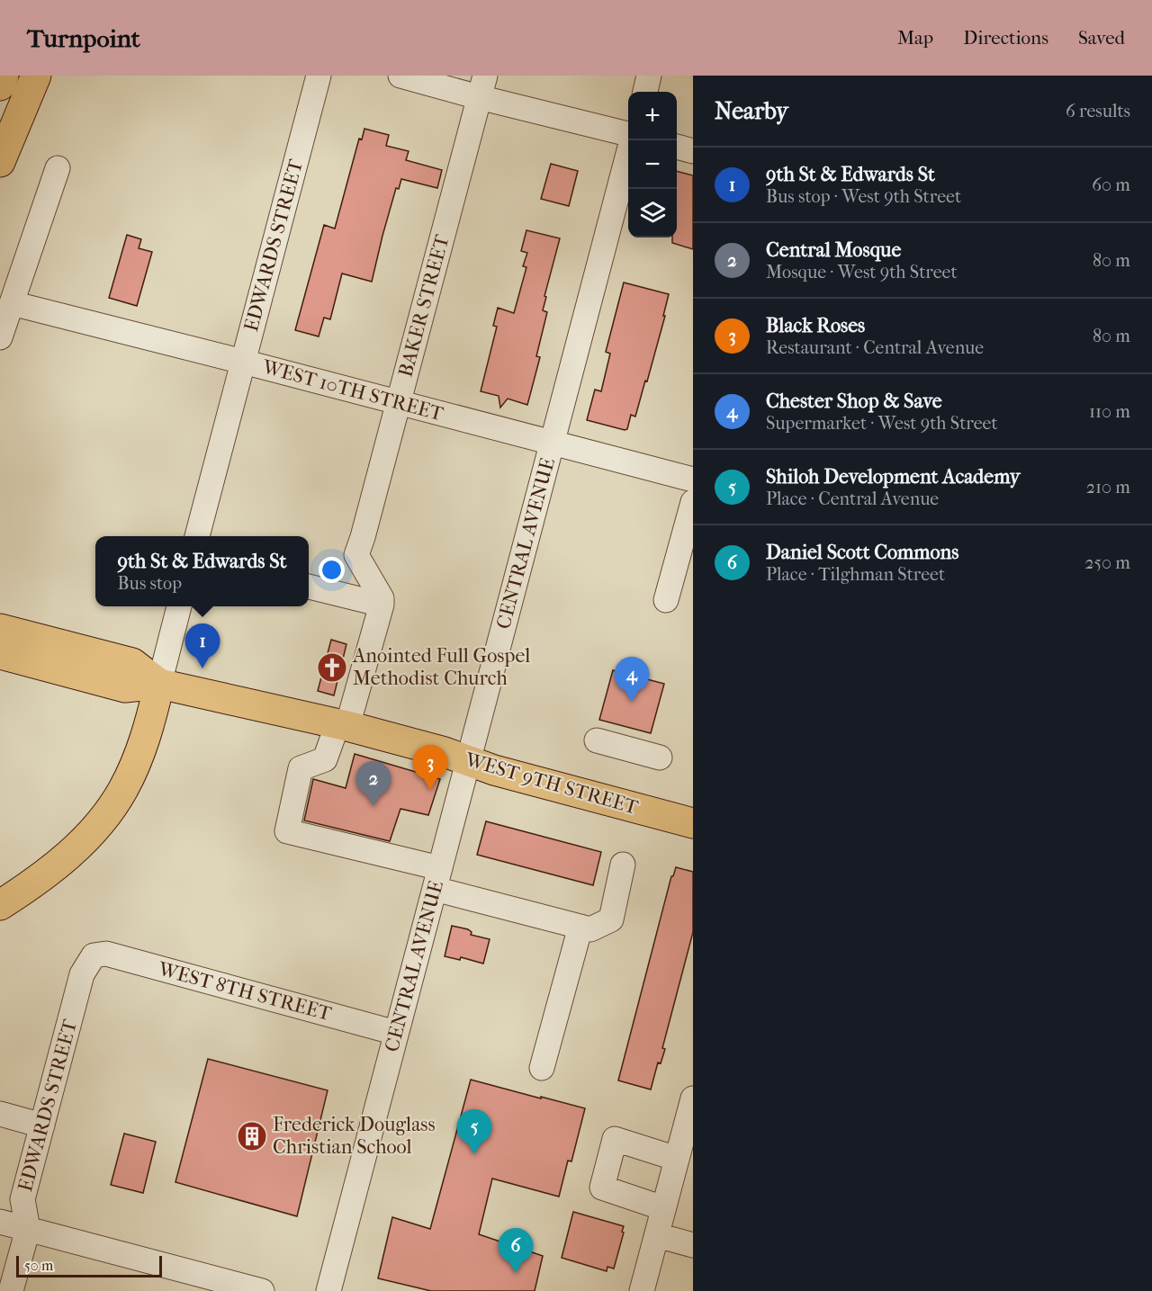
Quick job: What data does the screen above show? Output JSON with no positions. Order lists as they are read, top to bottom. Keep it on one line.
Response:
{"streets":{"main road":["WEST 9TH STREET"],"street":["EDWARDS STREET","BAKER STREET","WEST 10TH STREET","CENTRAL AVENUE","WEST 8TH STREET"]},"crossings":[["EDWARDS STREET","WEST 10TH STREET"],["EDWARDS STREET","WEST 8TH STREET"],["BAKER STREET","WEST 10TH STREET"],["WEST 10TH STREET","CENTRAL AVENUE"],["CENTRAL AVENUE","WEST 9TH STREET"],["CENTRAL AVENUE","WEST 8TH STREET"]],"places":{"church":["Anointed Full Gospel Methodist Church"],"building":["Frederick Douglass Christian School"]},"scale_bar":"50 m","page":{"header":"Turnpoint","nav":["Map","Directions","Saved"],"heading":["Nearby","6 results"],"map_buttons":["+","−"],"list":[{"mark":"1","name":"9th St & Edwards St","note":"Bus stop · West 9th Street","value":"60 m"},{"mark":"2","name":"Central Mosque","note":"Mosque · West 9th Street","value":"80 m"},{"mark":"3","name":"Black Roses","note":"Restaurant · Central Avenue","value":"80 m"},{"mark":"4","name":"Chester Shop & Save","note":"Supermarket · West 9th Street","value":"110 m"},{"mark":"5","name":"Shiloh Development Academy","note":"Place · Central Avenue","value":"210 m"},{"mark":"6","name":"Daniel Scott Commons","note":"Place · Tilghman Street","value":"250 m"}],"popup":["9th St & Edwards St","Bus stop"],"pins":["1","4","3","2","5","6"],"scale":"50 m"}}
